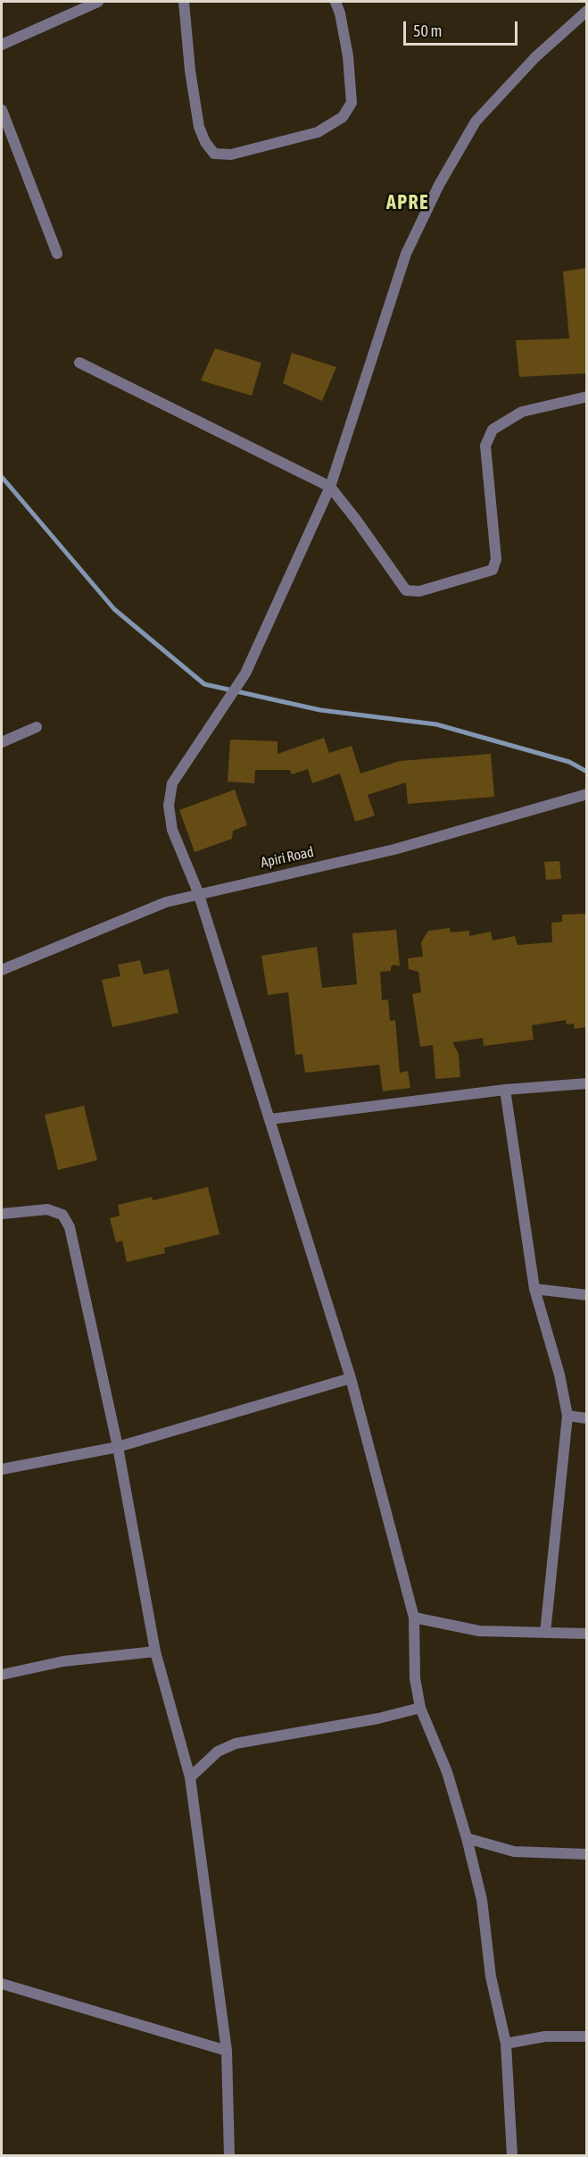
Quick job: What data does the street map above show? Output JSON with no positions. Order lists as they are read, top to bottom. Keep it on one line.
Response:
{"streets":{"street":["Apiri Road"]},"districts":["APRE"],"scale_bar":"50 m"}
